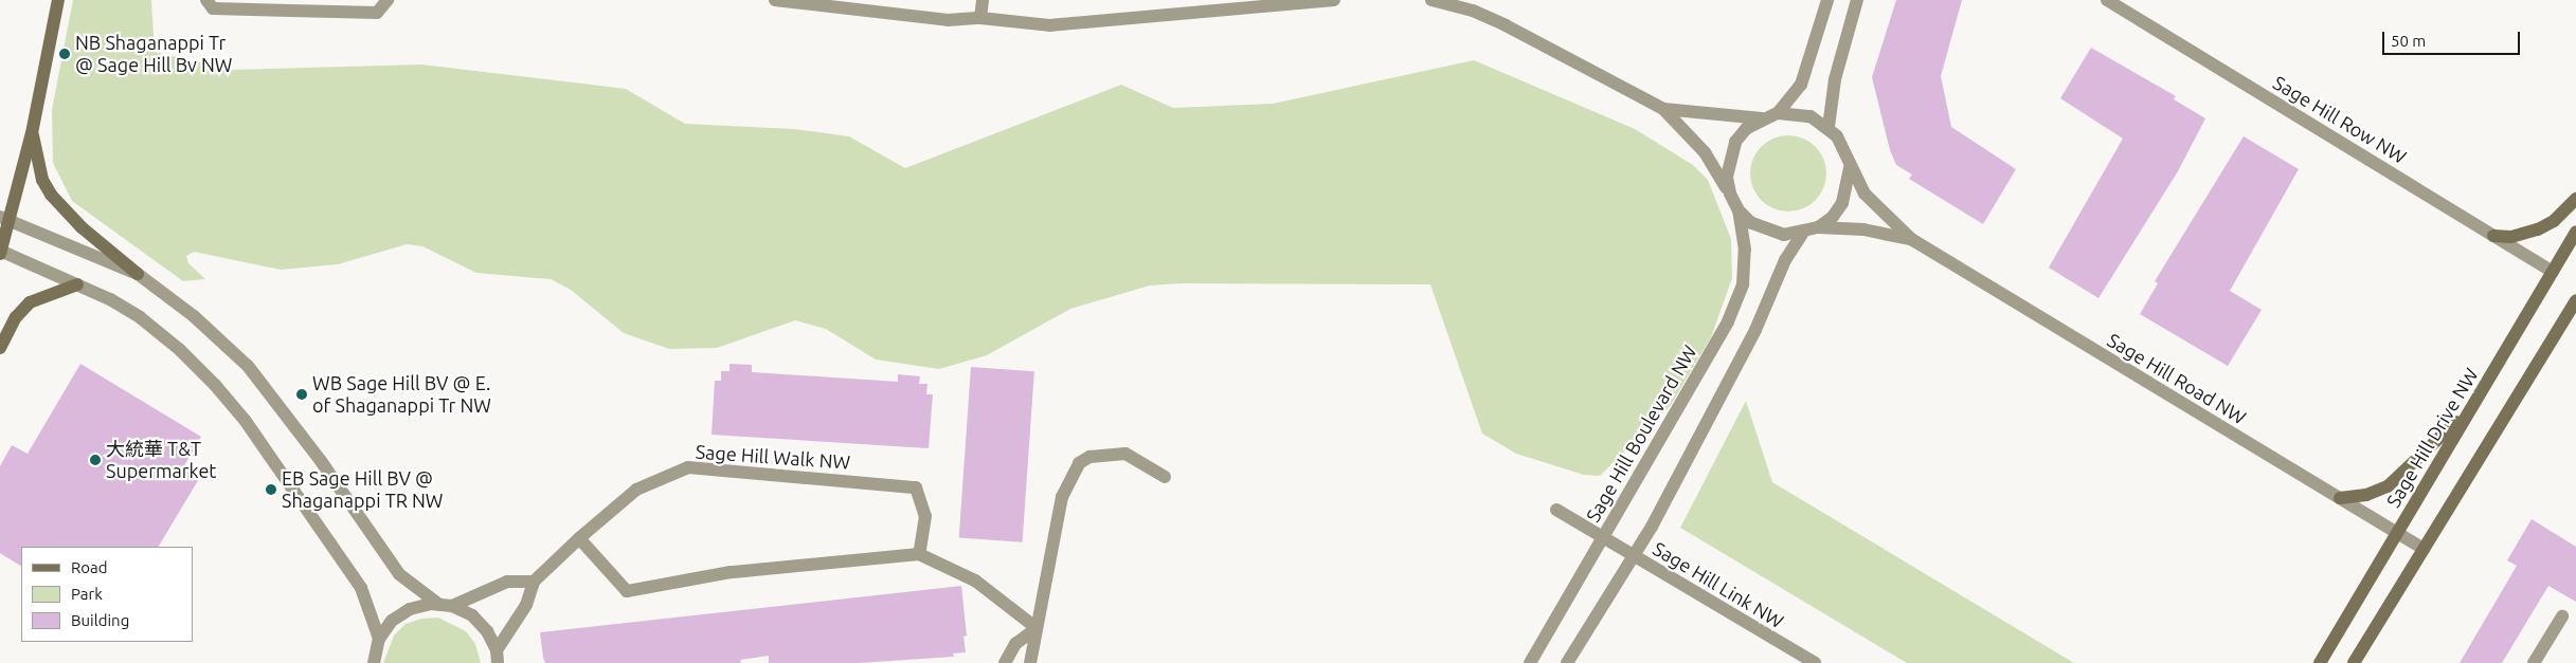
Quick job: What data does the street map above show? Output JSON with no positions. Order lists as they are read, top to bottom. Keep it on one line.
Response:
{"streets":{"street":["Sage Hill Row NW","Sage Hill Road NW","Sage Hill Boulevard NW","Sage Hill Drive NW","Sage Hill Walk NW","Sage Hill Link NW"]},"crossings":[["Sage Hill Row NW","Sage Hill Drive NW"],["Sage Hill Road NW","Sage Hill Boulevard NW"],["Sage Hill Road NW","Sage Hill Drive NW"],["Sage Hill Boulevard NW","Sage Hill Link NW"]],"places":["NB Shaganappi Tr @ Sage Hill Bv NW","WB Sage Hill BV @ E. of Shaganappi Tr NW","大統華 T&T Supermarket","EB Sage Hill BV @ Shaganappi TR NW"],"legend":["Road","Park","Building"],"scale_bar":"50 m"}
